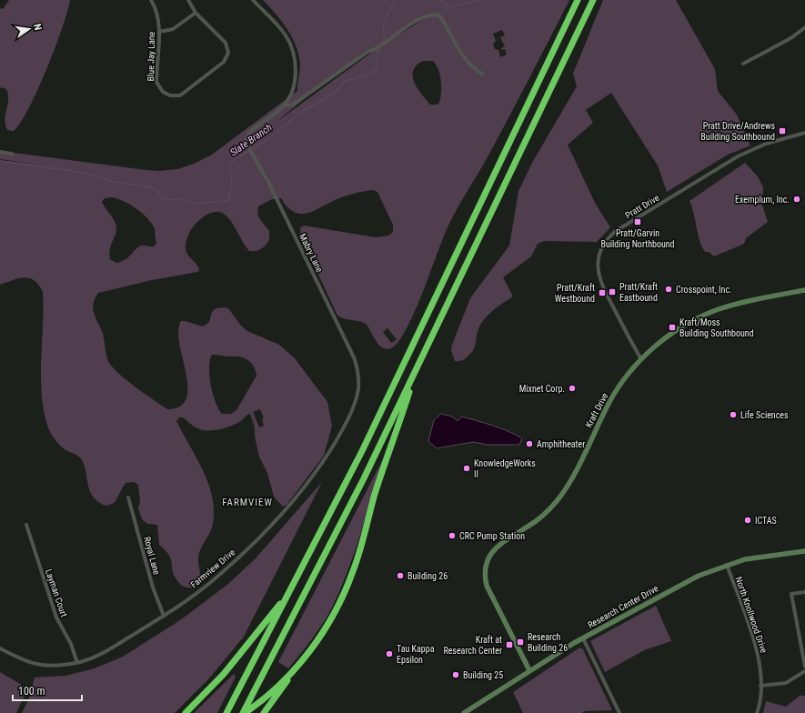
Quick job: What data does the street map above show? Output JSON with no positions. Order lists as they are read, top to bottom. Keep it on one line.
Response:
{"streets":{"street":["Blue Jay Lane","Pratt Drive","Mabry Lane","Kraft Drive","Royal Lane","Farmview Drive","Layman Court","Research Center Drive","North Knollwood Drive"]},"crossings":[["Pratt Drive","Kraft Drive"],["Mabry Lane","Farmview Drive"],["Kraft Drive","Research Center Drive"],["Royal Lane","Farmview Drive"],["Farmview Drive","Layman Court"],["Research Center Drive","North Knollwood Drive"]],"districts":["FARMVIEW"],"water":["Slate Branch"],"places":{"transit":["Pratt Drive/Andrews Building Southbound","Pratt/Garvin Building Northbound","Pratt/Kraft Eastbound","Pratt/Kraft Westbound","Kraft/Moss Building Southbound","Research Building 26","Kraft at Research Center"],"other":["Exemplum, Inc.","Crosspoint, Inc.","Mixnet Corp.","Life Sciences","Amphitheater","KnowledgeWorks II","ICTAS","CRC Pump Station","Building 26","Tau Kappa Epsilon","Building 25"]},"scale_bar":"100 m","north":"right"}
